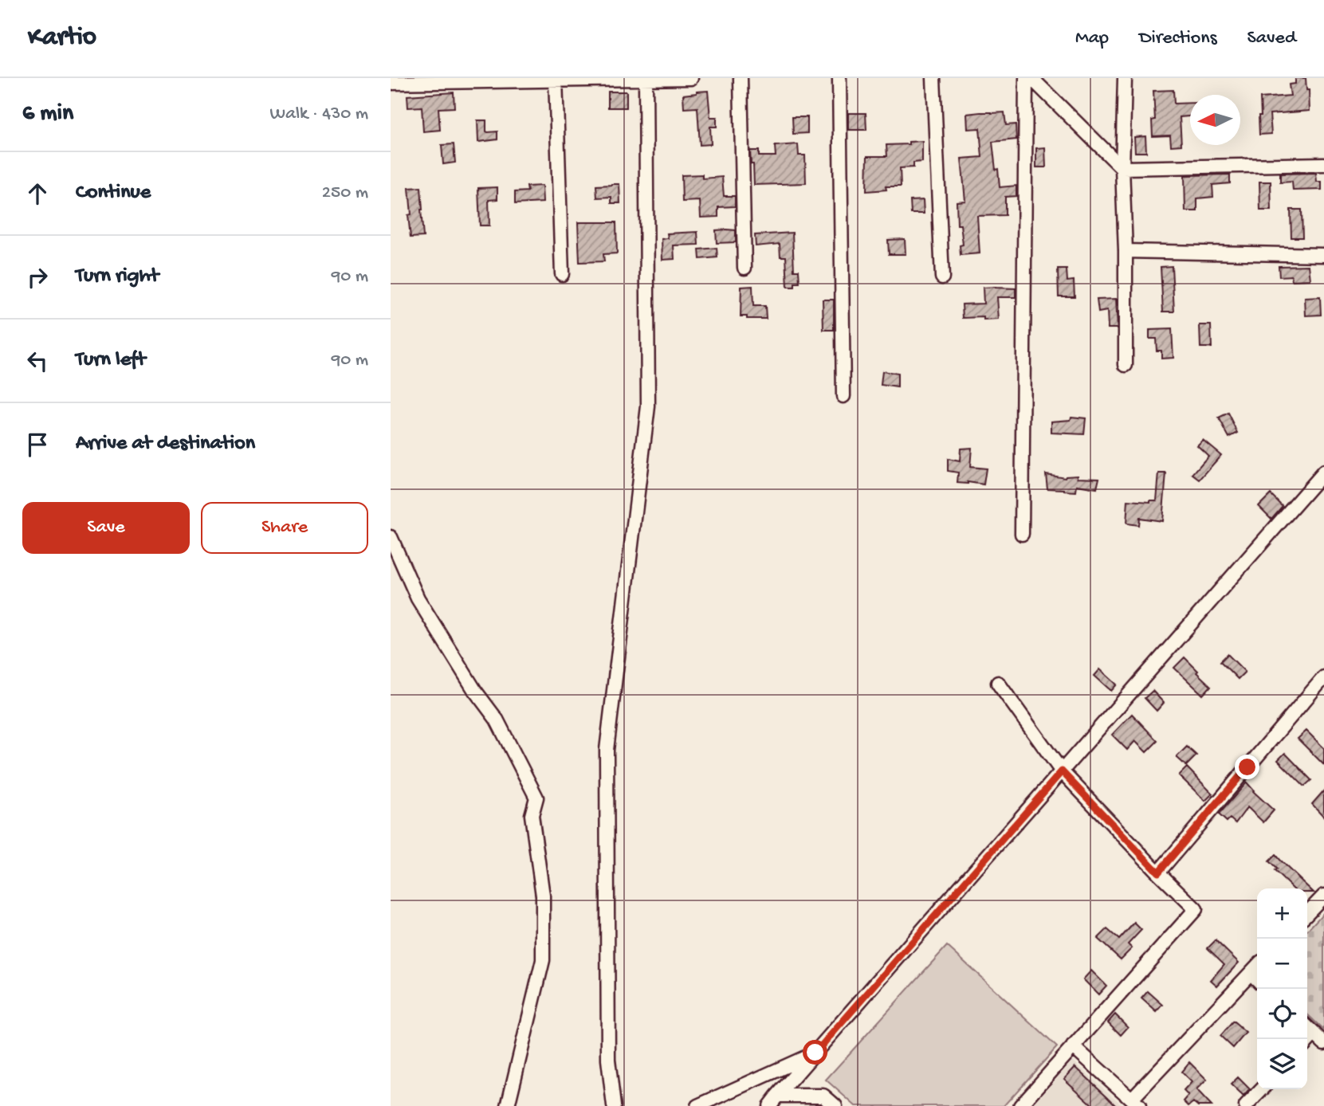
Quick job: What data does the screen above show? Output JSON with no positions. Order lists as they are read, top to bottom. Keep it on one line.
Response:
{"north":"left","page":{"header":"Kartio","nav":["Map","Directions","Saved"],"heading":["6 min","Walk · 430 m"],"list":[["Continue","250 m"],["Turn right","90 m"],["Turn left","90 m"],"Arrive at destination"],"buttons":["Save","Share"],"map_buttons":["+","−"]}}
